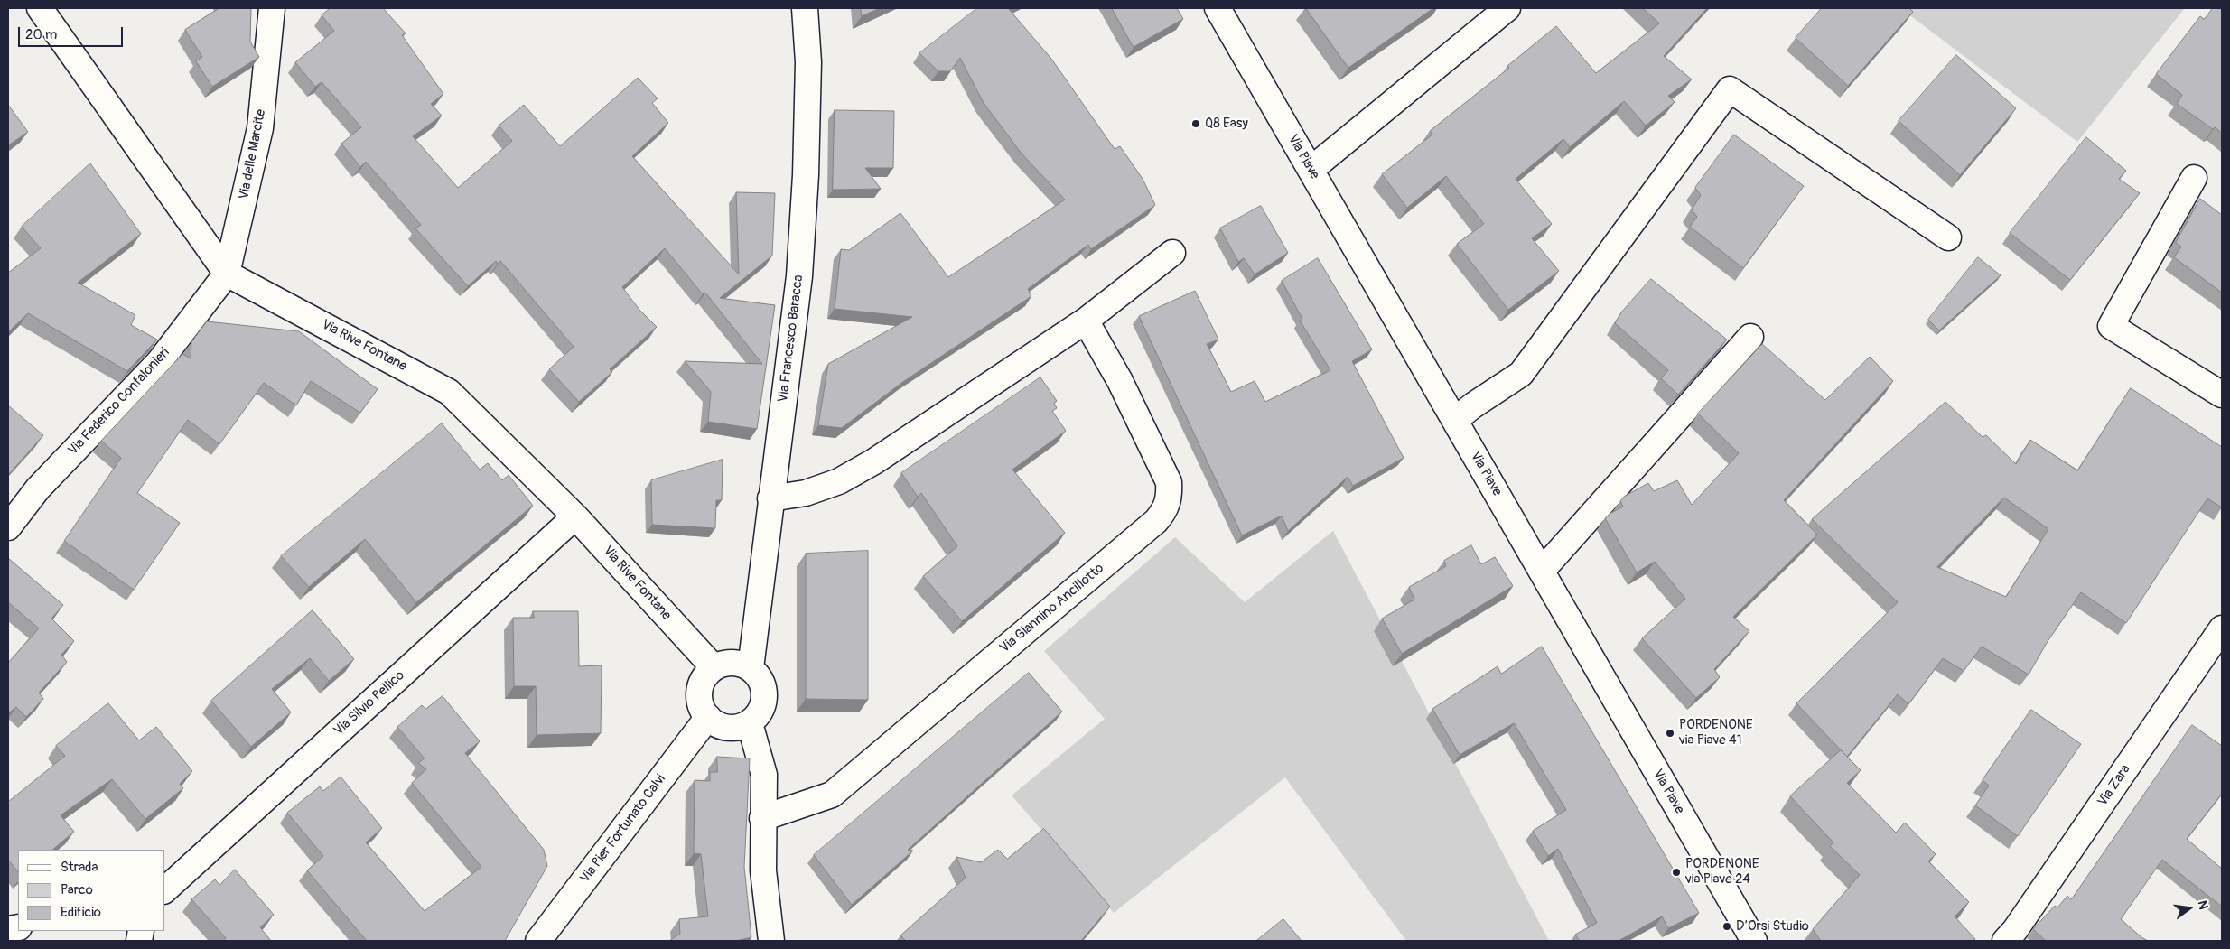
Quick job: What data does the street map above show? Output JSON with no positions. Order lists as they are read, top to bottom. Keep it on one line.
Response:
{"streets":{"street":["Via delle Marcite","Via Piave","Via Francesco Baracca","Via Rive Fontane","Via Federico Confalonieri","Via Giannino Ancillotto","Via Silvio Pellico","Via Zara","Via Pier Fortunato Calvi"]},"crossings":[["Via delle Marcite","Via Rive Fontane"],["Via delle Marcite","Via Federico Confalonieri"],["Via Francesco Baracca","Via Rive Fontane"],["Via Francesco Baracca","Via Pier Fortunato Calvi"],["Via Rive Fontane","Via Federico Confalonieri"],["Via Rive Fontane","Via Silvio Pellico"],["Via Rive Fontane","Via Pier Fortunato Calvi"]],"places":["Q8 Easy","PORDENONE via Piave 41","PORDENONE via Piave 24","D’Orsi Studio"],"legend":["Strada","Parco","Edificio"],"scale_bar":"20 m","north":"right"}
